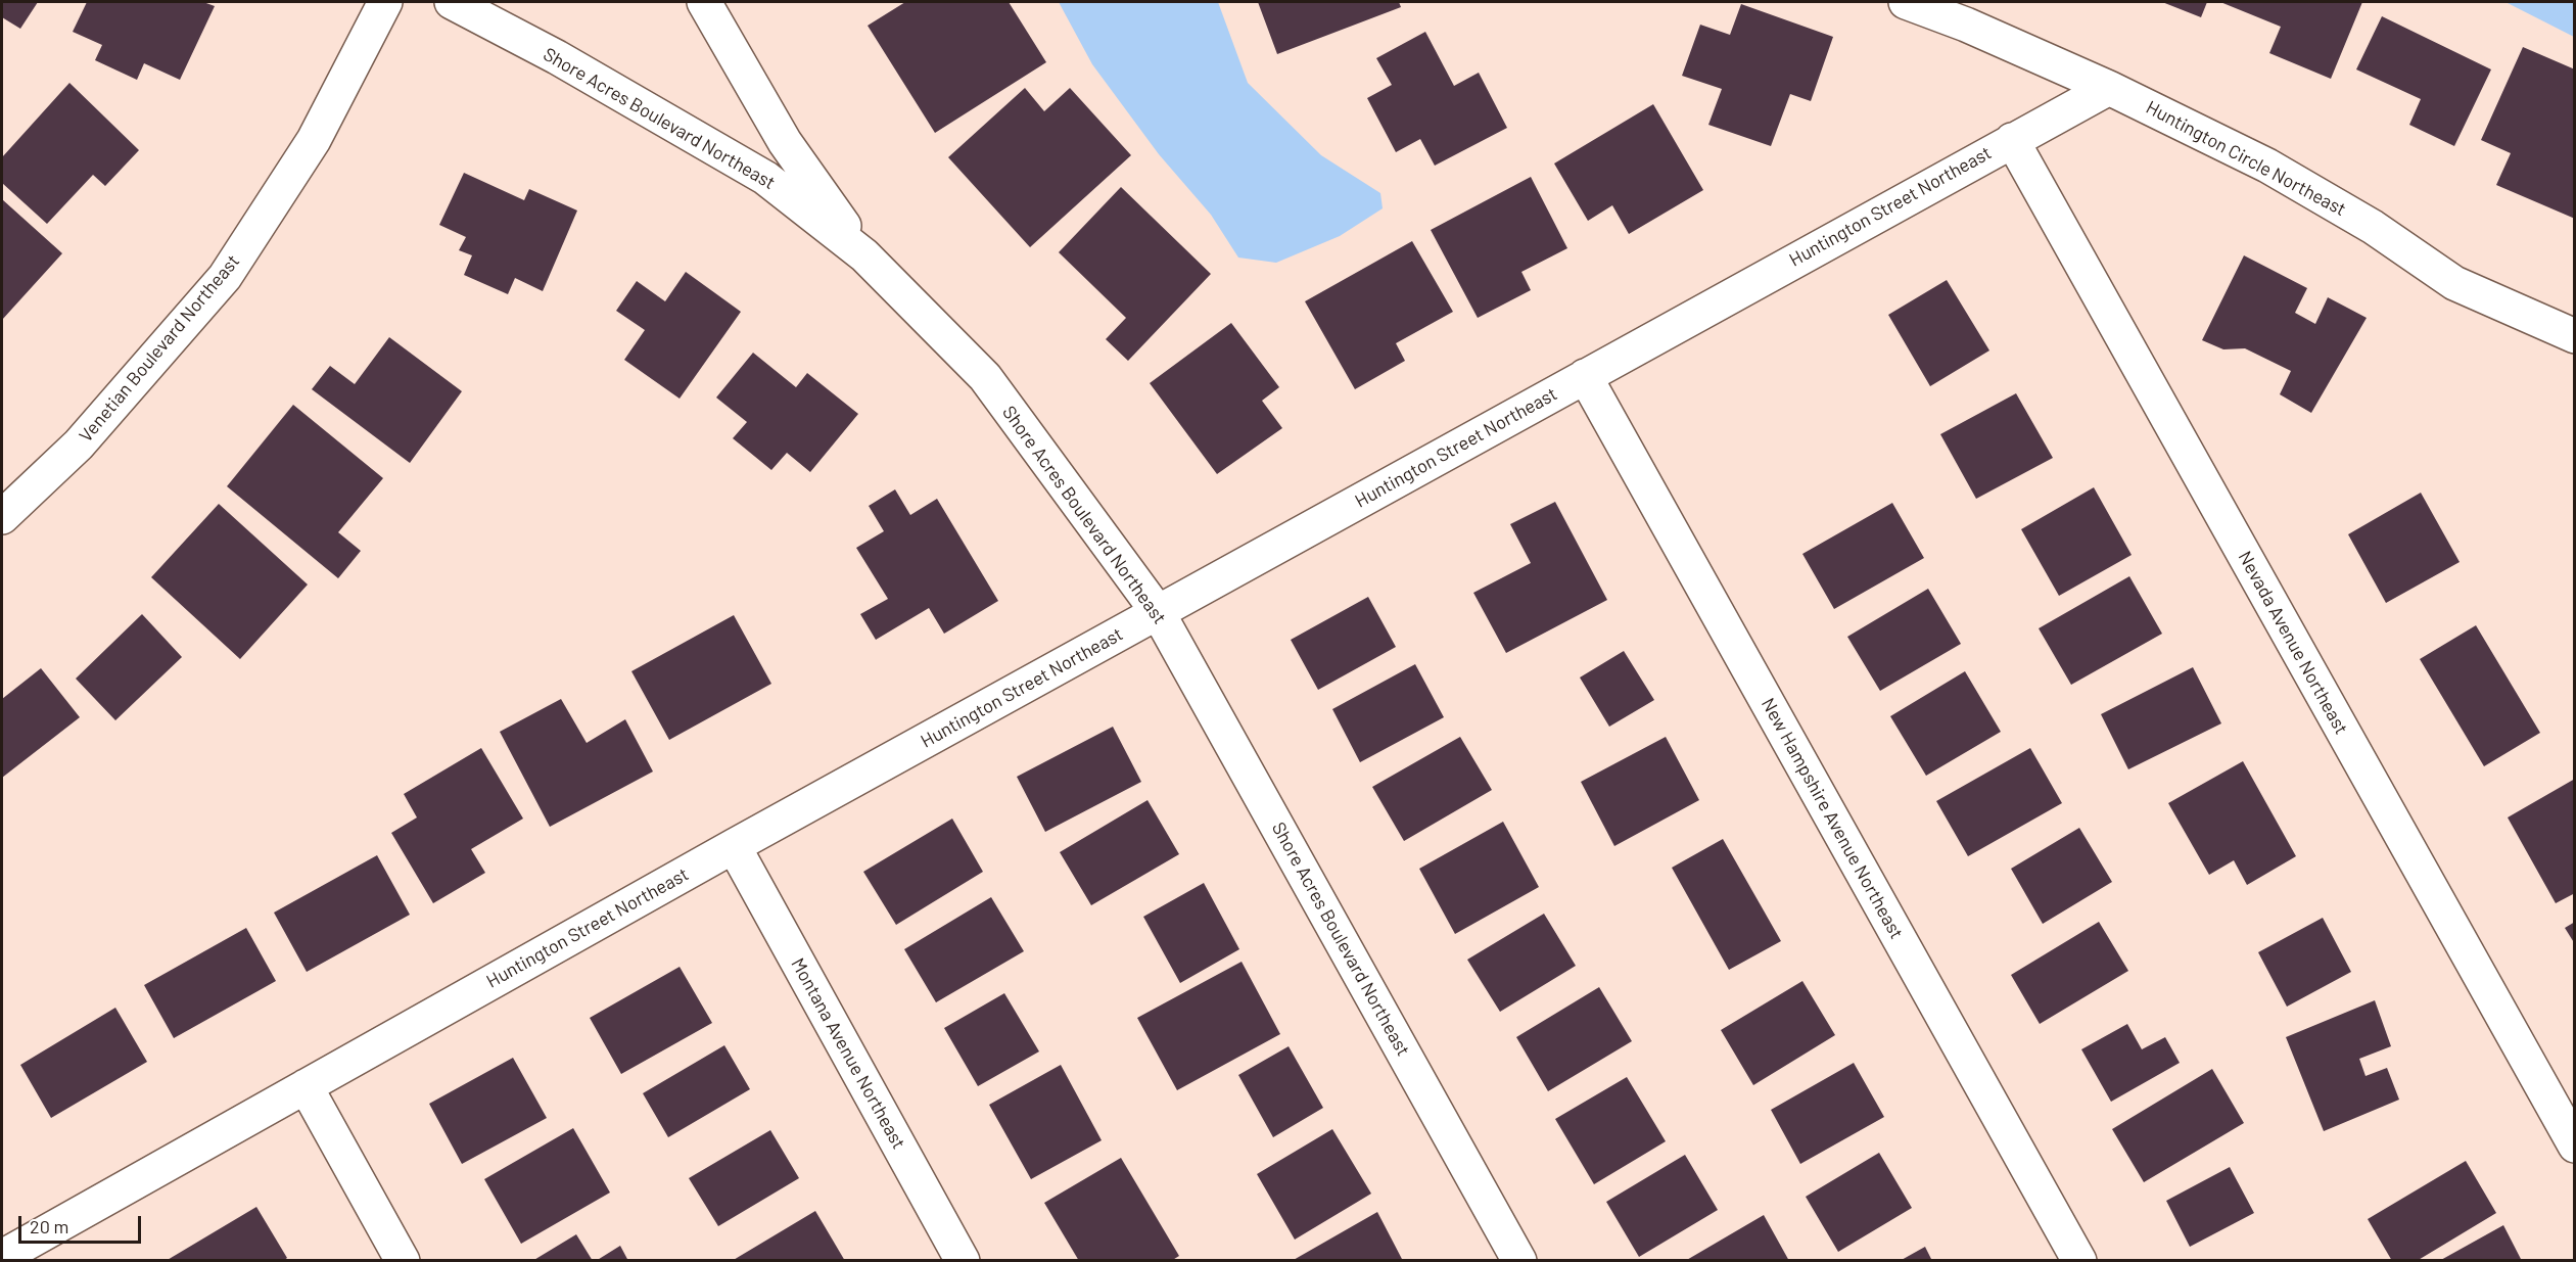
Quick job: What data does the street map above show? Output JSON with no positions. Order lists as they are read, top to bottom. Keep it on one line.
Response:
{"streets":{"street":["Shore Acres Boulevard Northeast","Huntington Circle Northeast","Huntington Street Northeast","Venetian Boulevard Northeast","Nevada Avenue Northeast","New Hampshire Avenue Northeast","Montana Avenue Northeast"]},"crossings":[["Shore Acres Boulevard Northeast","Huntington Street Northeast"],["Huntington Circle Northeast","Huntington Street Northeast"],["Huntington Street Northeast","Nevada Avenue Northeast"],["Huntington Street Northeast","New Hampshire Avenue Northeast"],["Huntington Street Northeast","Montana Avenue Northeast"]],"scale_bar":"20 m"}
